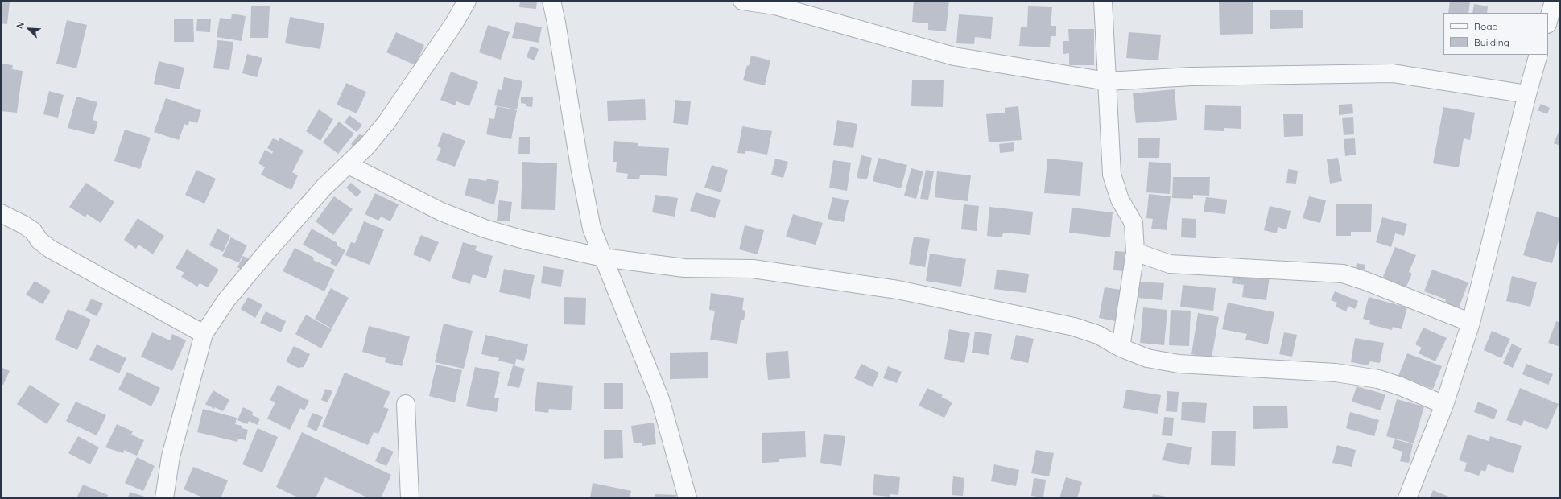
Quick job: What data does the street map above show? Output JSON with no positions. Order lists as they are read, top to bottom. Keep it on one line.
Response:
{"legend":["Road","Building"],"north":"top left"}
